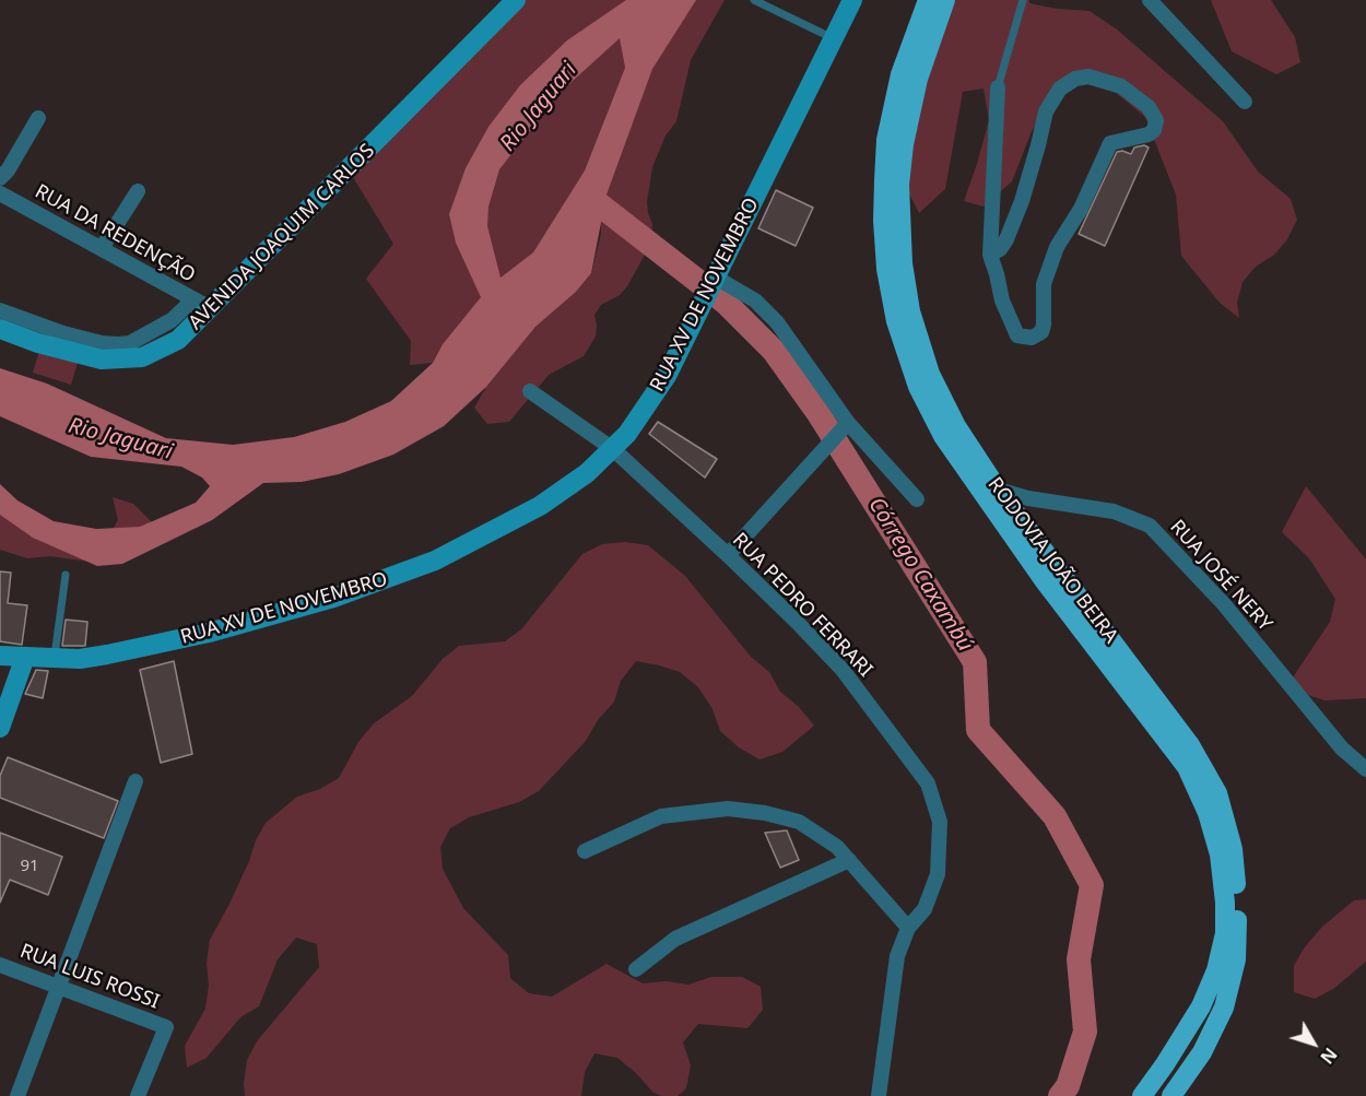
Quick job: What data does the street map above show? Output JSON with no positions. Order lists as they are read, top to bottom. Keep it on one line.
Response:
{"streets":{"main road":["AVENIDA JOAQUIM CARLOS","RUA XV DE NOVEMBRO","RODOVIA JOÃO BEIRA"],"street":["RUA DA REDENÇÃO","RUA JOSÉ NERY","RUA PEDRO FERRARI","RUA LUIS ROSSI"]},"crossings":[["RUA DA REDENÇÃO","AVENIDA JOAQUIM CARLOS"],["RUA XV DE NOVEMBRO","RUA PEDRO FERRARI"],["RODOVIA JOÃO BEIRA","RUA JOSÉ NERY"]],"water":["Rio Jaguari","Córrego Caxambú"],"house_numbers":["91"],"north":"bottom right"}
